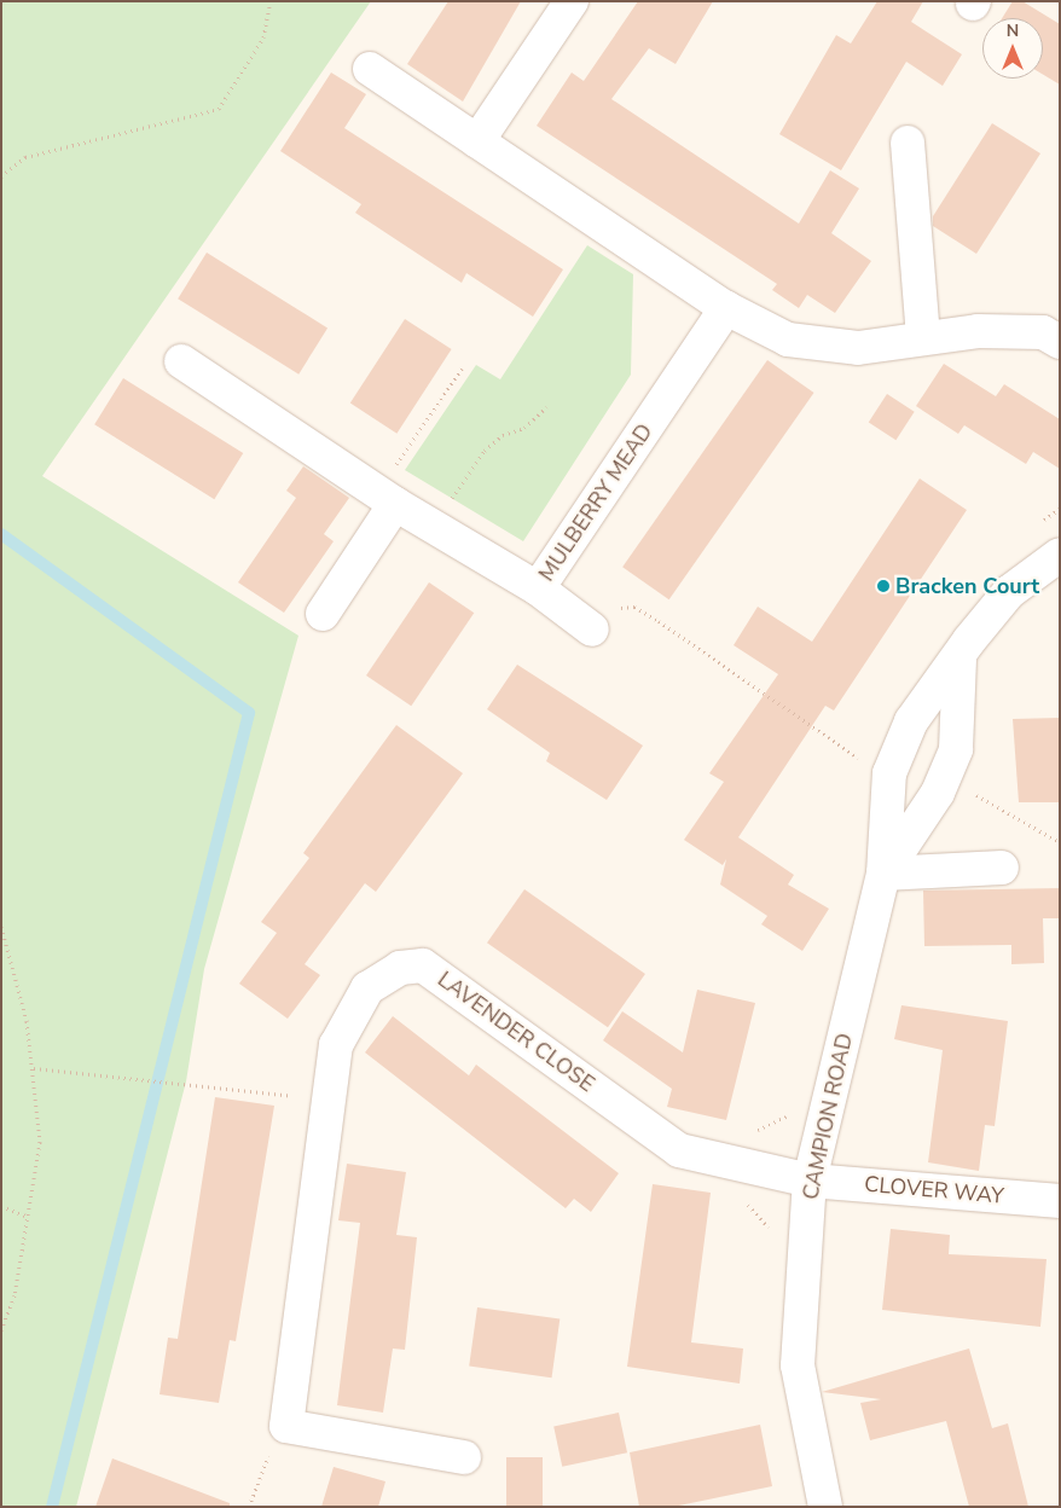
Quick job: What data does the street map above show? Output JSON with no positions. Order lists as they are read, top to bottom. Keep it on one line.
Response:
{"streets":{"street":["MULBERRY MEAD","LAVENDER CLOSE","CAMPION ROAD","CLOVER WAY"]},"crossings":[["LAVENDER CLOSE","CAMPION ROAD"],["LAVENDER CLOSE","CLOVER WAY"],["CAMPION ROAD","CLOVER WAY"]],"places":["Bracken Court"],"north":"top"}
